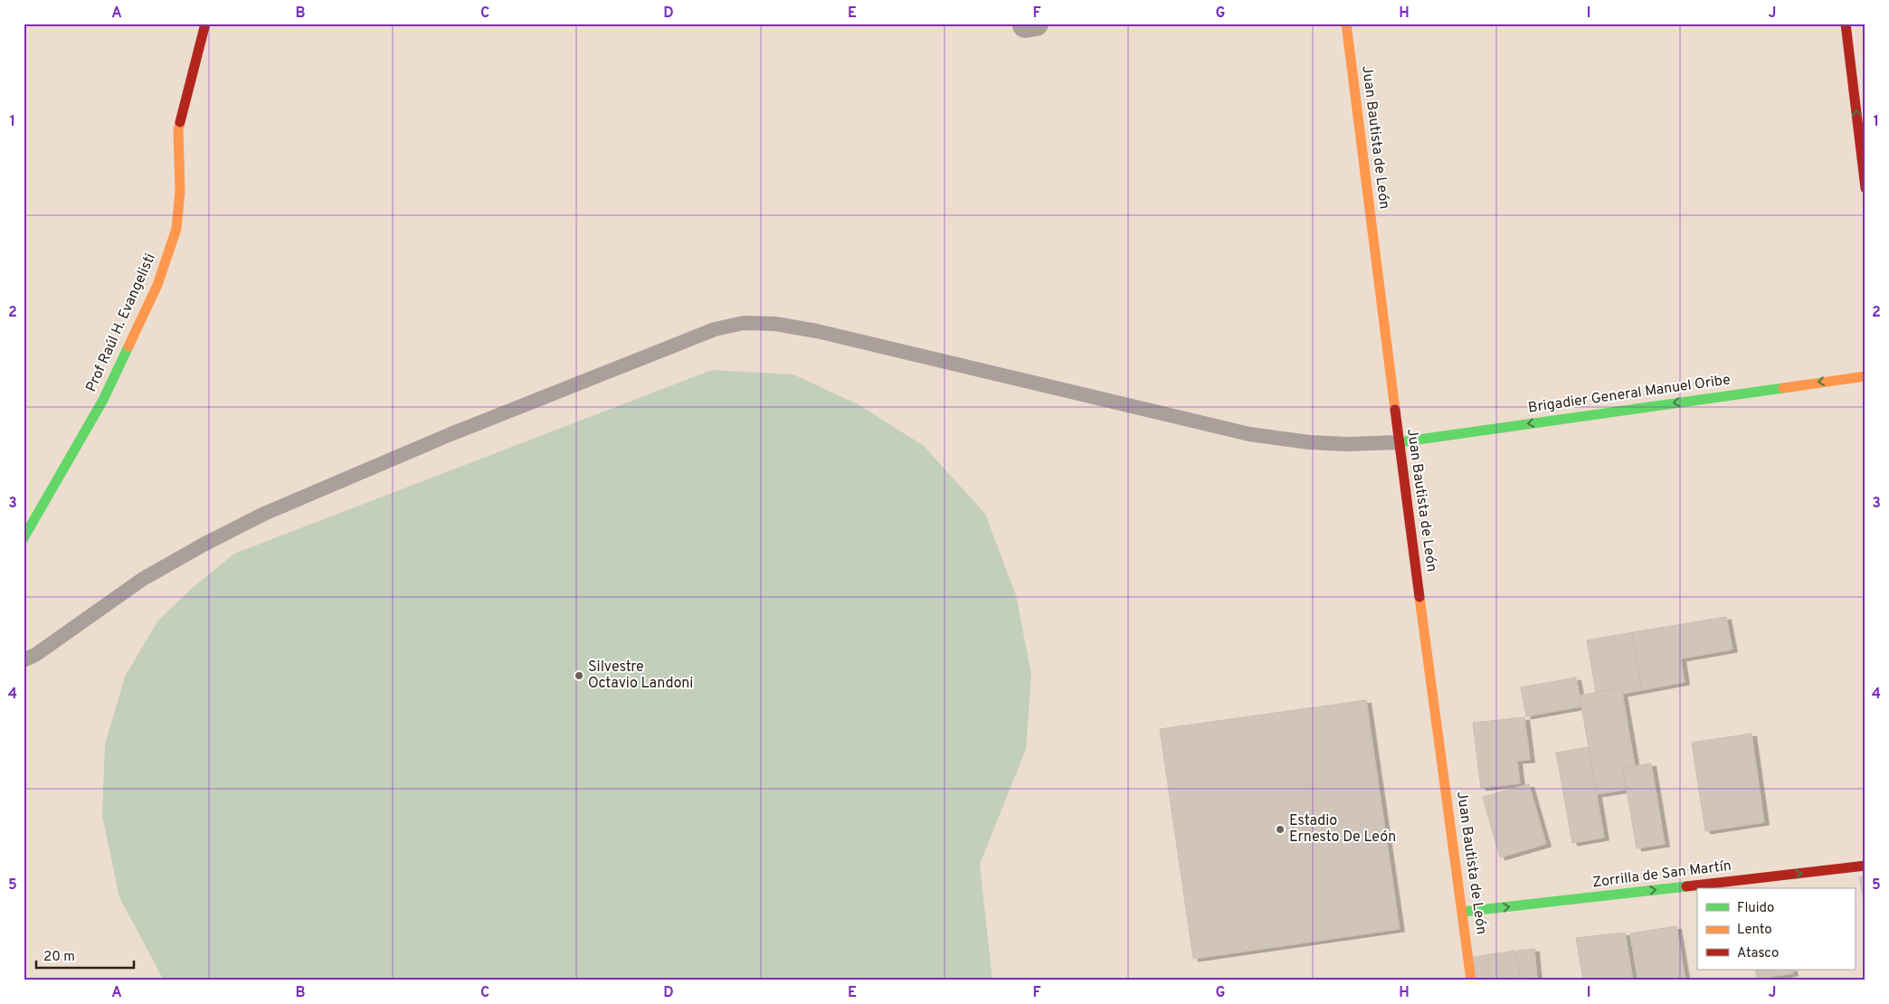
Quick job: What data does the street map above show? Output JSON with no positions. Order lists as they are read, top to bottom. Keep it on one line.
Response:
{"streets":{"street":["Juan Bautista de León","Prof Raúl H. Evangelisti","Brigadier General Manuel Oribe","Zorrilla de San Martín"]},"crossings":[["Juan Bautista de León","Brigadier General Manuel Oribe"],["Juan Bautista de León","Zorrilla de San Martín"]],"one_way":["Brigadier General Manuel Oribe","Zorrilla de San Martín"],"places":["Silvestre Octavio Landoni","Estadio Ernesto De León"],"legend":["Fluido","Lento","Atasco"],"scale_bar":"20 m","grid":{"columns":["A","B","C","D","E","F","G","H","I","J"],"rows":["1","2","3","4","5"]}}
